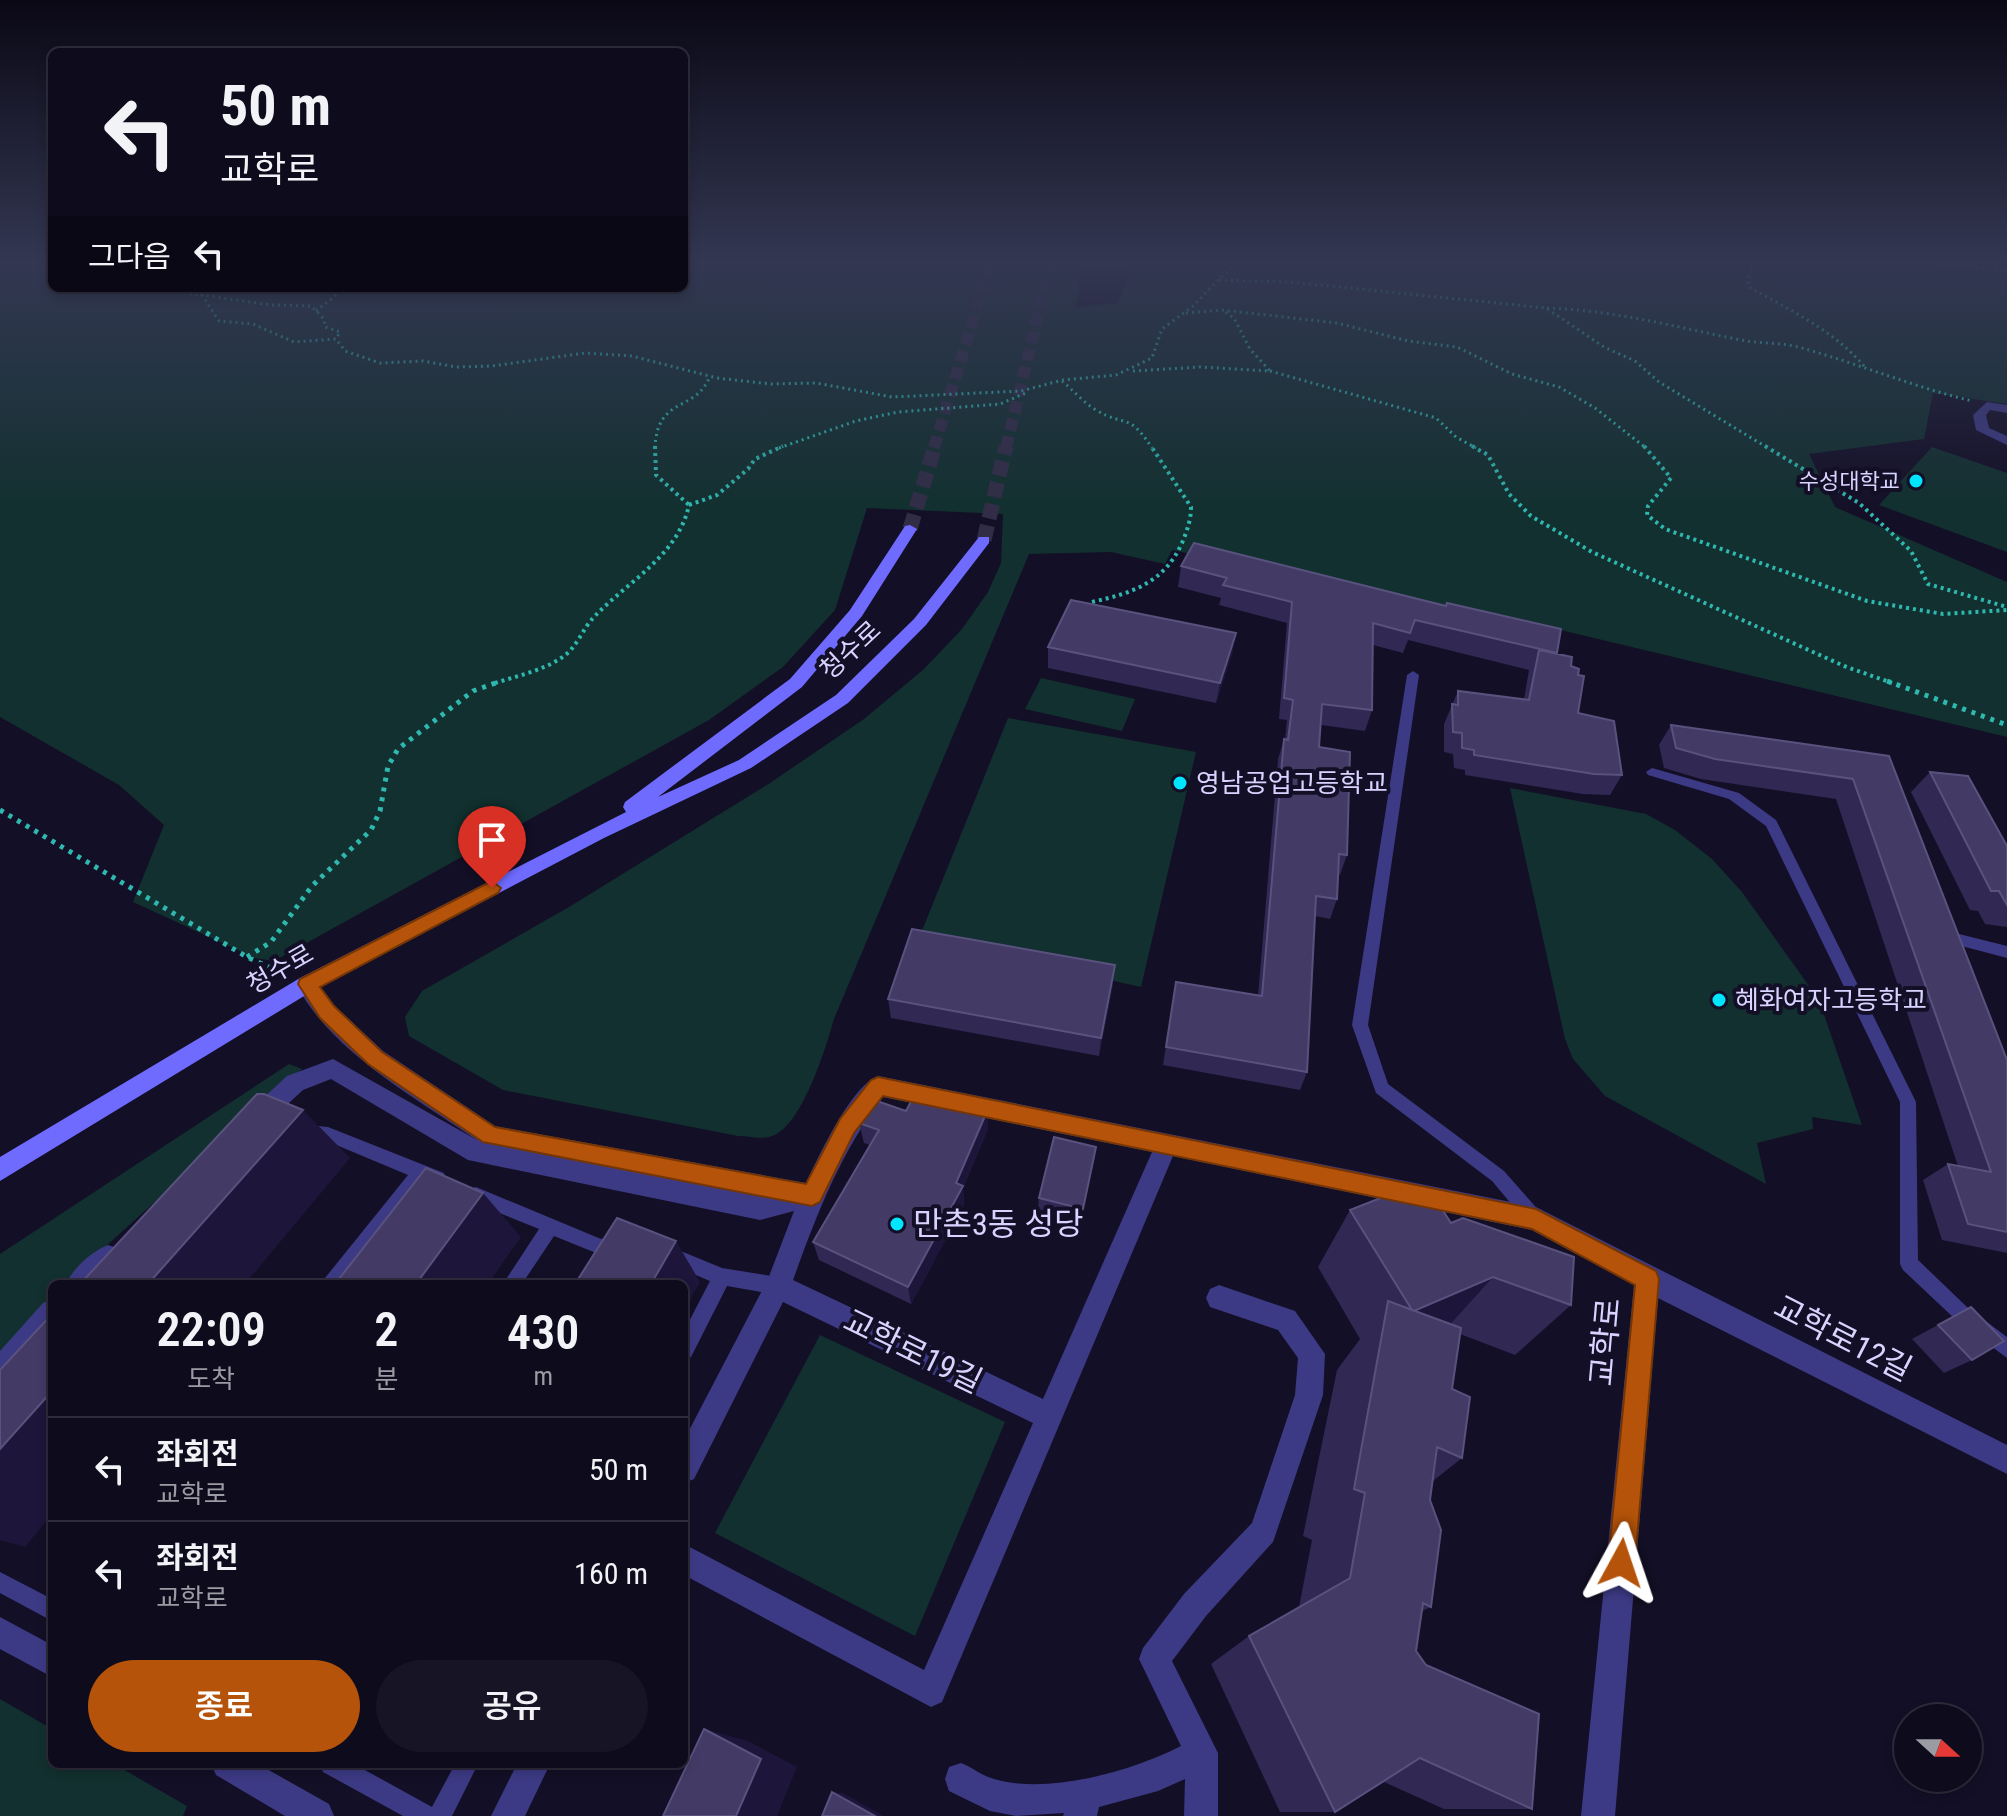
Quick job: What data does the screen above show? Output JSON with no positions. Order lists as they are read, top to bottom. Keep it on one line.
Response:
{"streets":{"main road":["청수로"],"street":["교학로12길","교학로","교학로19길"]},"crossings":[["교학로12길","교학로"]],"places":["수성대학교","영남공업고등학교","혜화여자고등학교","만촌3동 성당"],"north":"right","page":{"turn":["50 m","교학로"],"then":"그다음","eta":["22:09","도착","2","분","430","m"],"list":[{"name":"좌회전","note":"교학로","value":"50 m"},{"name":"좌회전","note":"교학로","value":"160 m"}],"buttons":["종료","공유"]}}
